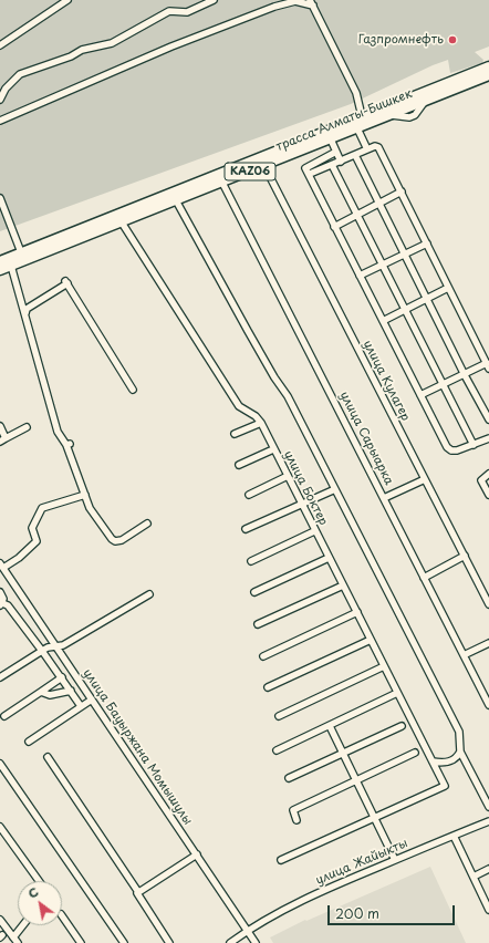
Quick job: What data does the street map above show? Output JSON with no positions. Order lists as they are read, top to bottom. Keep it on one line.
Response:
{"streets":{"highway":["трасса Алматы-Бишкек","KАZ06"],"street":["улица Кулагер","улица Сарыарка","улица Боктер","улица Бауыржана Момышулы","улица Жайыкты"]},"crossings":[["трасса Алматы-Бишкек","KАZ06"],["трасса Алматы-Бишкек","улица Кулагер"],["трасса Алматы-Бишкек","улица Сарыарка"],["трасса Алматы-Бишкек","улица Боктер"],["улица Бауыржана Момышулы","улица Жайыкты"]],"places":["Газпромнефть"],"scale_bar":"200 m","north":"top left"}
